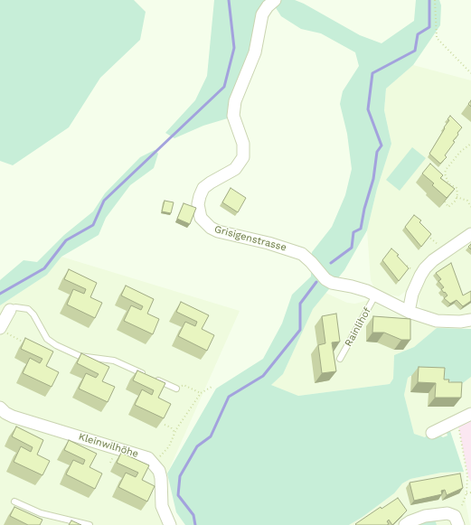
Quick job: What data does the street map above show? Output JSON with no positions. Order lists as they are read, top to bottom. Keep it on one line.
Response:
{"streets":{"street":["Grisigenstrasse","Kleinwilhöhe"],"lane":["Rainlihof"]},"crossings":[["Grisigenstrasse","Rainlihof"]]}
